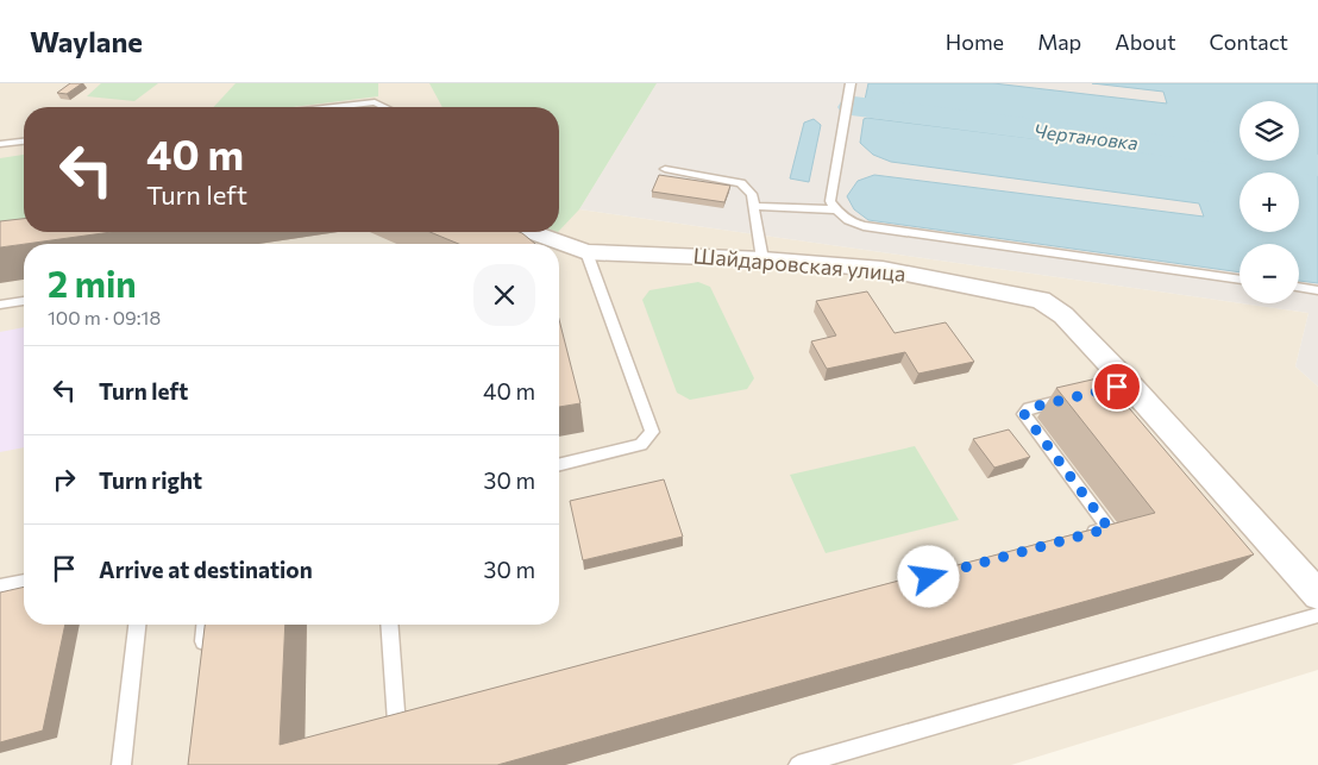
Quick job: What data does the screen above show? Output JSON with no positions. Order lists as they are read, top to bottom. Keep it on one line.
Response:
{"streets":{"street":["Шайдаровская улица"]},"water":["Чертановка"],"page":{"header":"Waylane","nav":["Home","Map","About","Contact"],"map_buttons":["+","−"],"turn":["40 m","Turn left"],"heading":["2 min","100 m · 09:18"],"list":[{"name":"Turn left","value":"40 m"},{"name":"Turn right","value":"30 m"},{"name":"Arrive at destination","value":"30 m"}]}}
